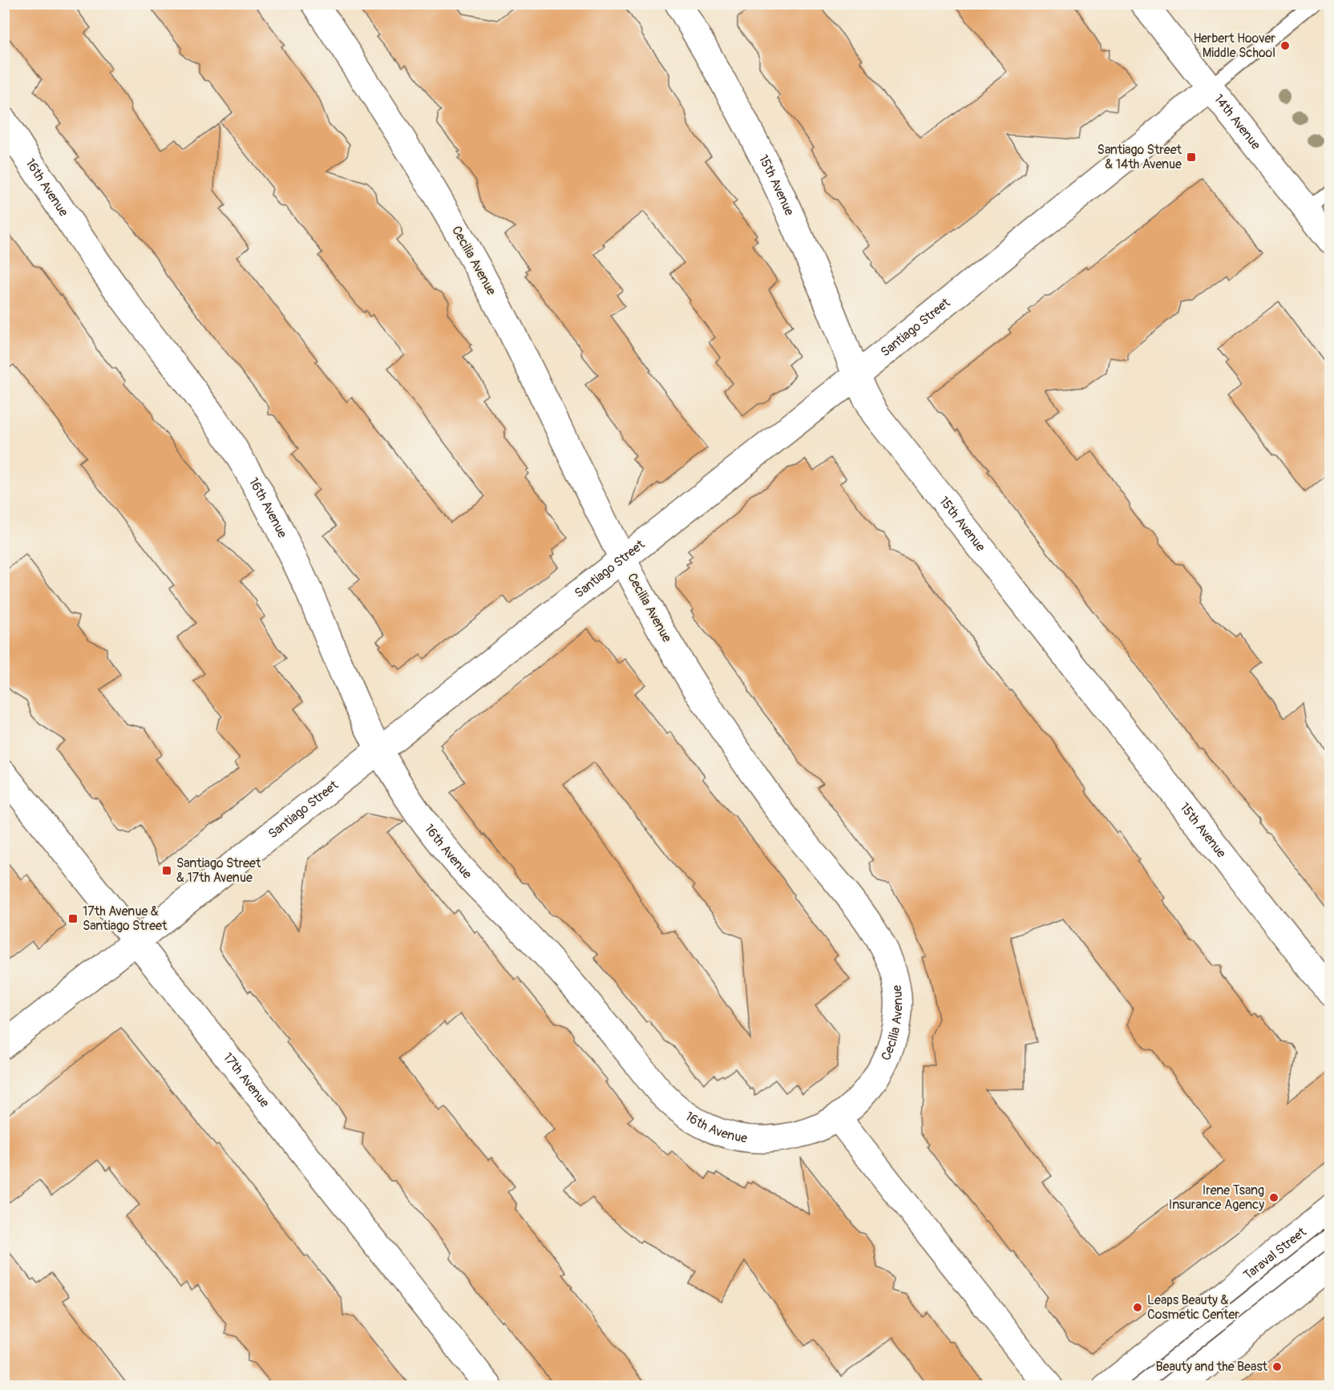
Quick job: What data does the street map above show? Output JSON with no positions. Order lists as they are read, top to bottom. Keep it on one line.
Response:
{"streets":{"street":["14th Avenue","15th Avenue","16th Avenue","Cecilia Avenue","Santiago Street","17th Avenue","Taraval Street"]},"crossings":[["14th Avenue","Santiago Street"],["15th Avenue","Santiago Street"],["16th Avenue","Cecilia Avenue"],["16th Avenue","Santiago Street"],["Cecilia Avenue","Santiago Street"],["Santiago Street","17th Avenue"]],"places":{"other":["Herbert Hoover Middle School","Irene Tsang Insurance Agency","Leaps Beauty & Cosmetic Center","Beauty and the Beast"],"transit":["Santiago Street & 14th Avenue","Santiago Street & 17th Avenue","17th Avenue & Santiago Street"]}}
